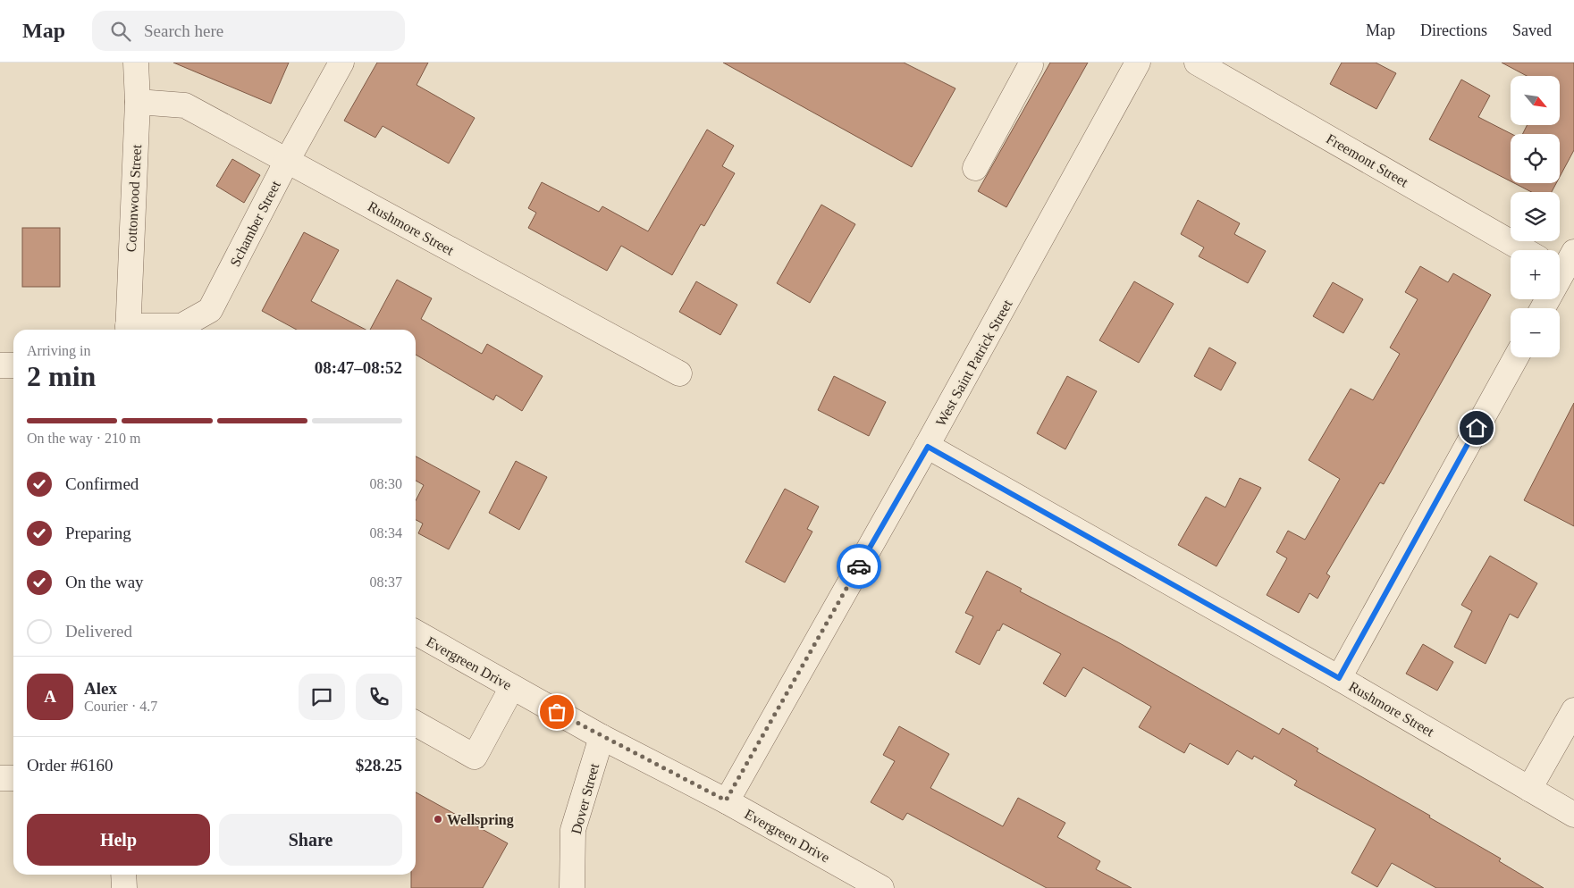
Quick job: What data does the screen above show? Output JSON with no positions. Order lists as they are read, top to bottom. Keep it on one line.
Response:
{"streets":{"street":["Freemont Street","Cottonwood Street","Schamber Street","Rushmore Street","West Saint Patrick Street","Evergreen Drive","Dover Street"]},"crossings":[["Cottonwood Street","Schamber Street"],["Cottonwood Street","Rushmore Street"],["Schamber Street","Rushmore Street"],["Rushmore Street","West Saint Patrick Street"],["West Saint Patrick Street","Evergreen Drive"],["Evergreen Drive","Dover Street"]],"places":["Wellspring"],"north":"bottom right","page":{"header":"Map","search":"Search here","nav":["Map","Directions","Saved"],"map_buttons":["+","−"],"heading":["2 min","Arriving in","08:47–08:52"],"panel":["Alex","Courier · 4.7","Order #6160","$28.25"],"bar":"On the way · 210 m","list":[["Confirmed","08:30"],["Preparing","08:34"],["On the way","08:37"],"Delivered"],"round":"A","buttons":["Help","Share"]}}
